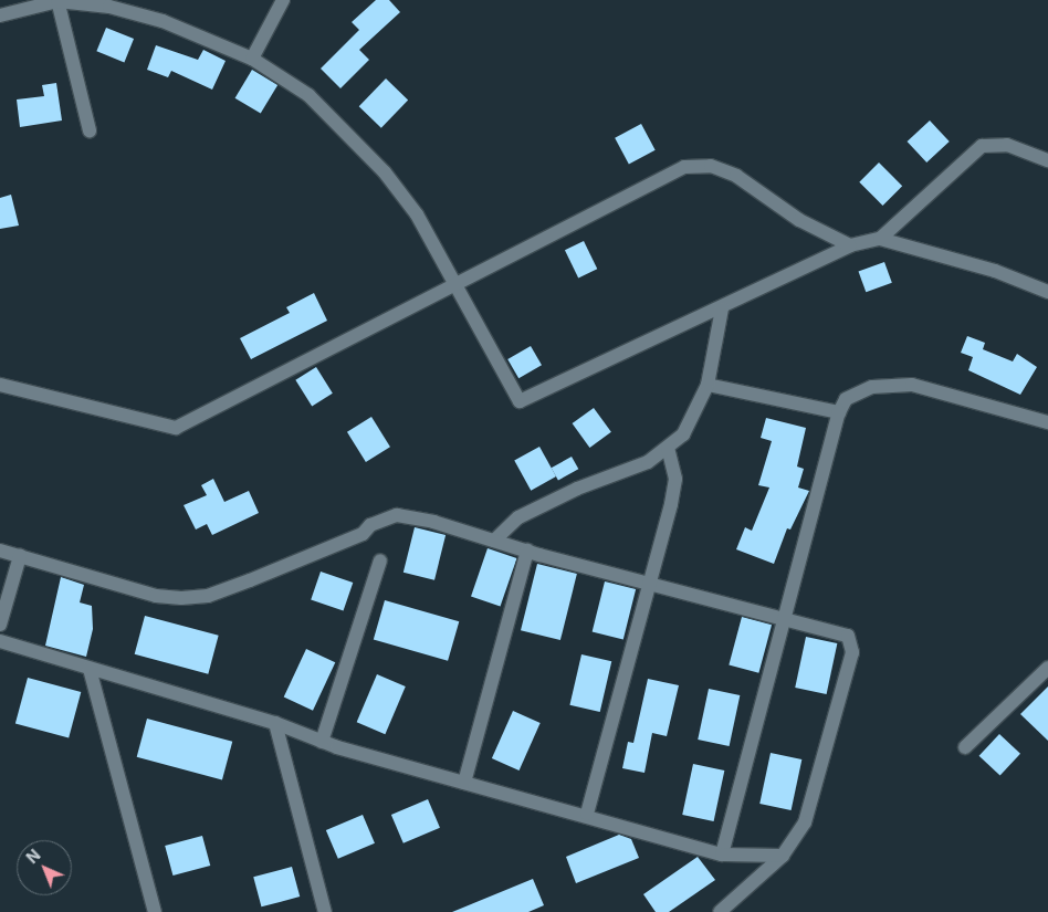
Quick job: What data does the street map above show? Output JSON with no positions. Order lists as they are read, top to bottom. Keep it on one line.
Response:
{"north":"top left"}
